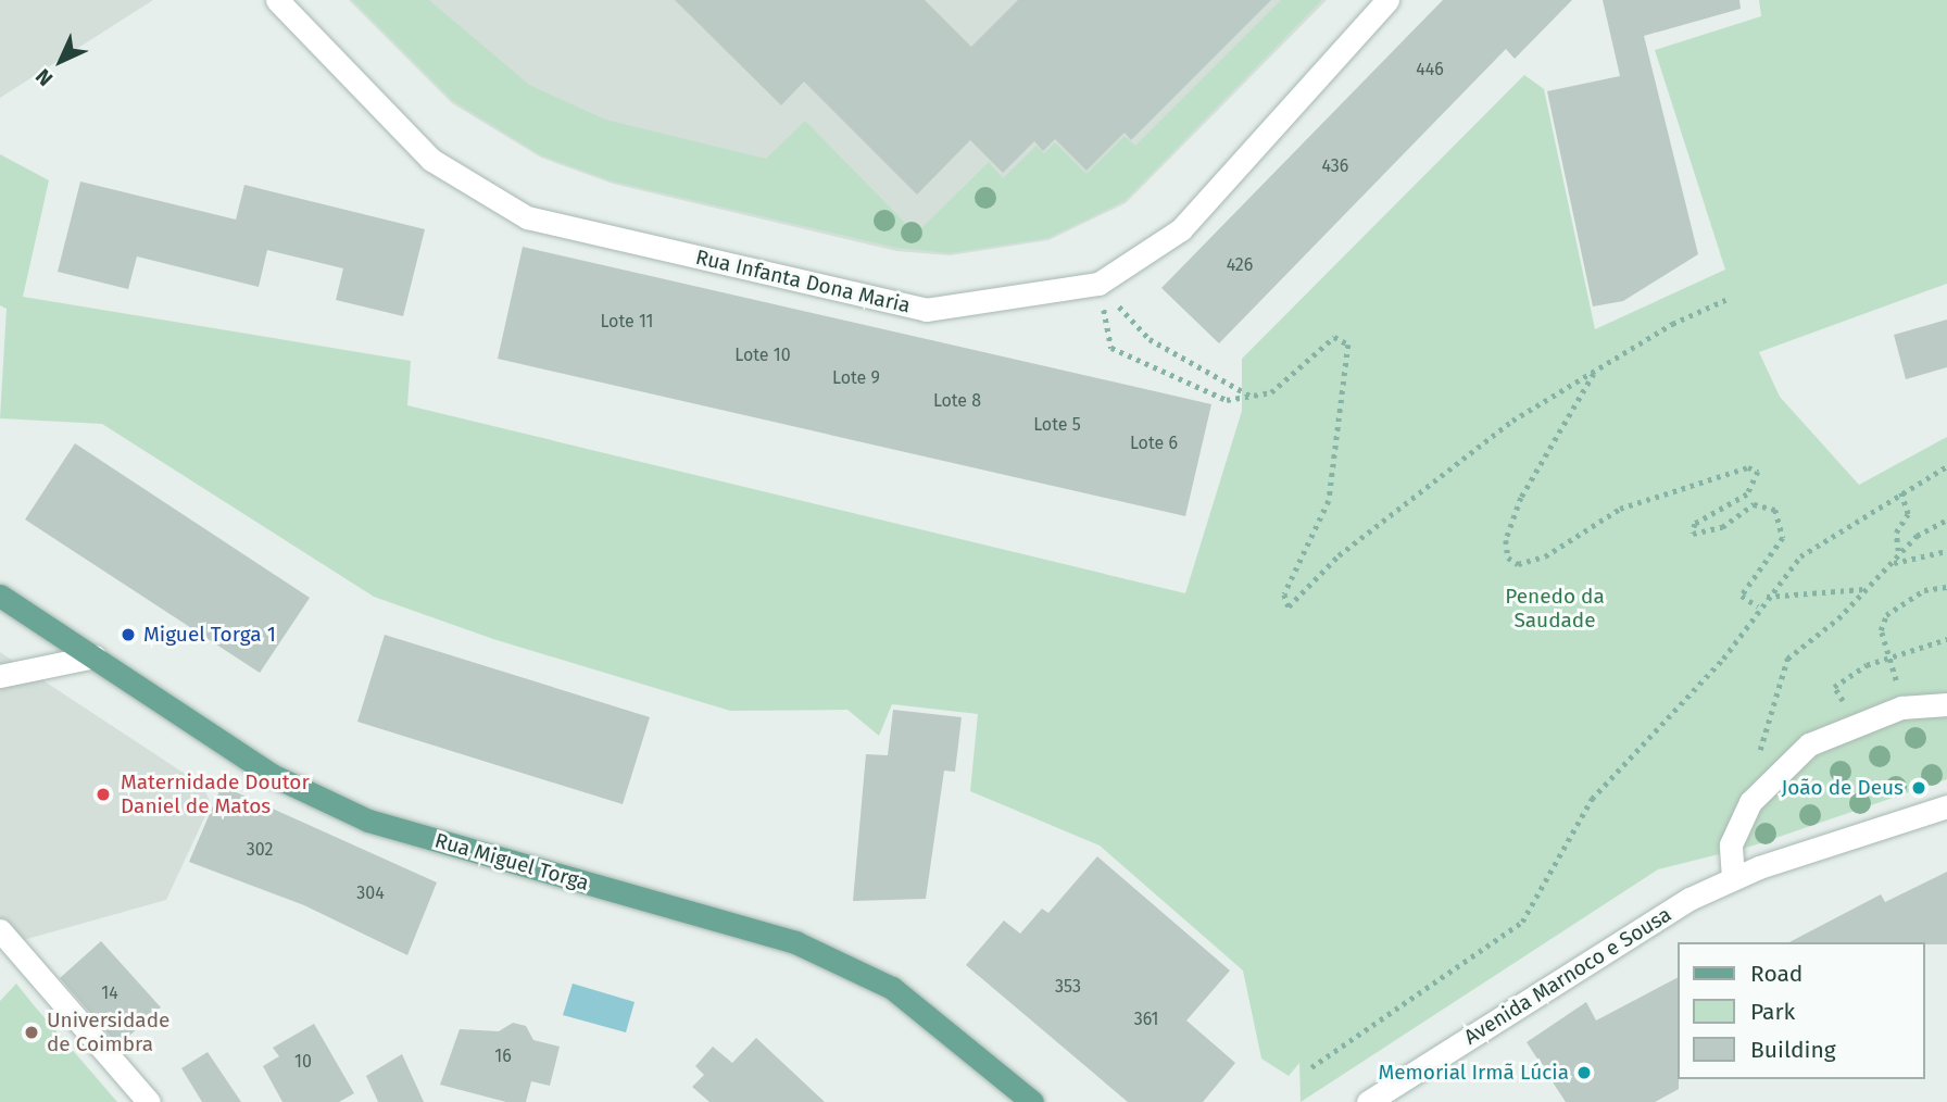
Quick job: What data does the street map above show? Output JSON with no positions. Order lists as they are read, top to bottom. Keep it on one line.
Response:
{"streets":{"main road":["Rua Miguel Torga"],"street":["Rua Infanta Dona Maria","Avenida Marnoco e Sousa"]},"parks":["Penedo da Saudade"],"places":["Miguel Torga 1","João de Deus","Maternidade Doutor Daniel de Matos","Universidade de Coimbra","Memorial Irmã Lúcia"],"house_numbers":["446","436","426","Lote 11","Lote 10","Lote 9","Lote 8","Lote 5","Lote 6","302","304","353","14","361","16","10"],"legend":["Road","Park","Building"],"north":"bottom left"}
